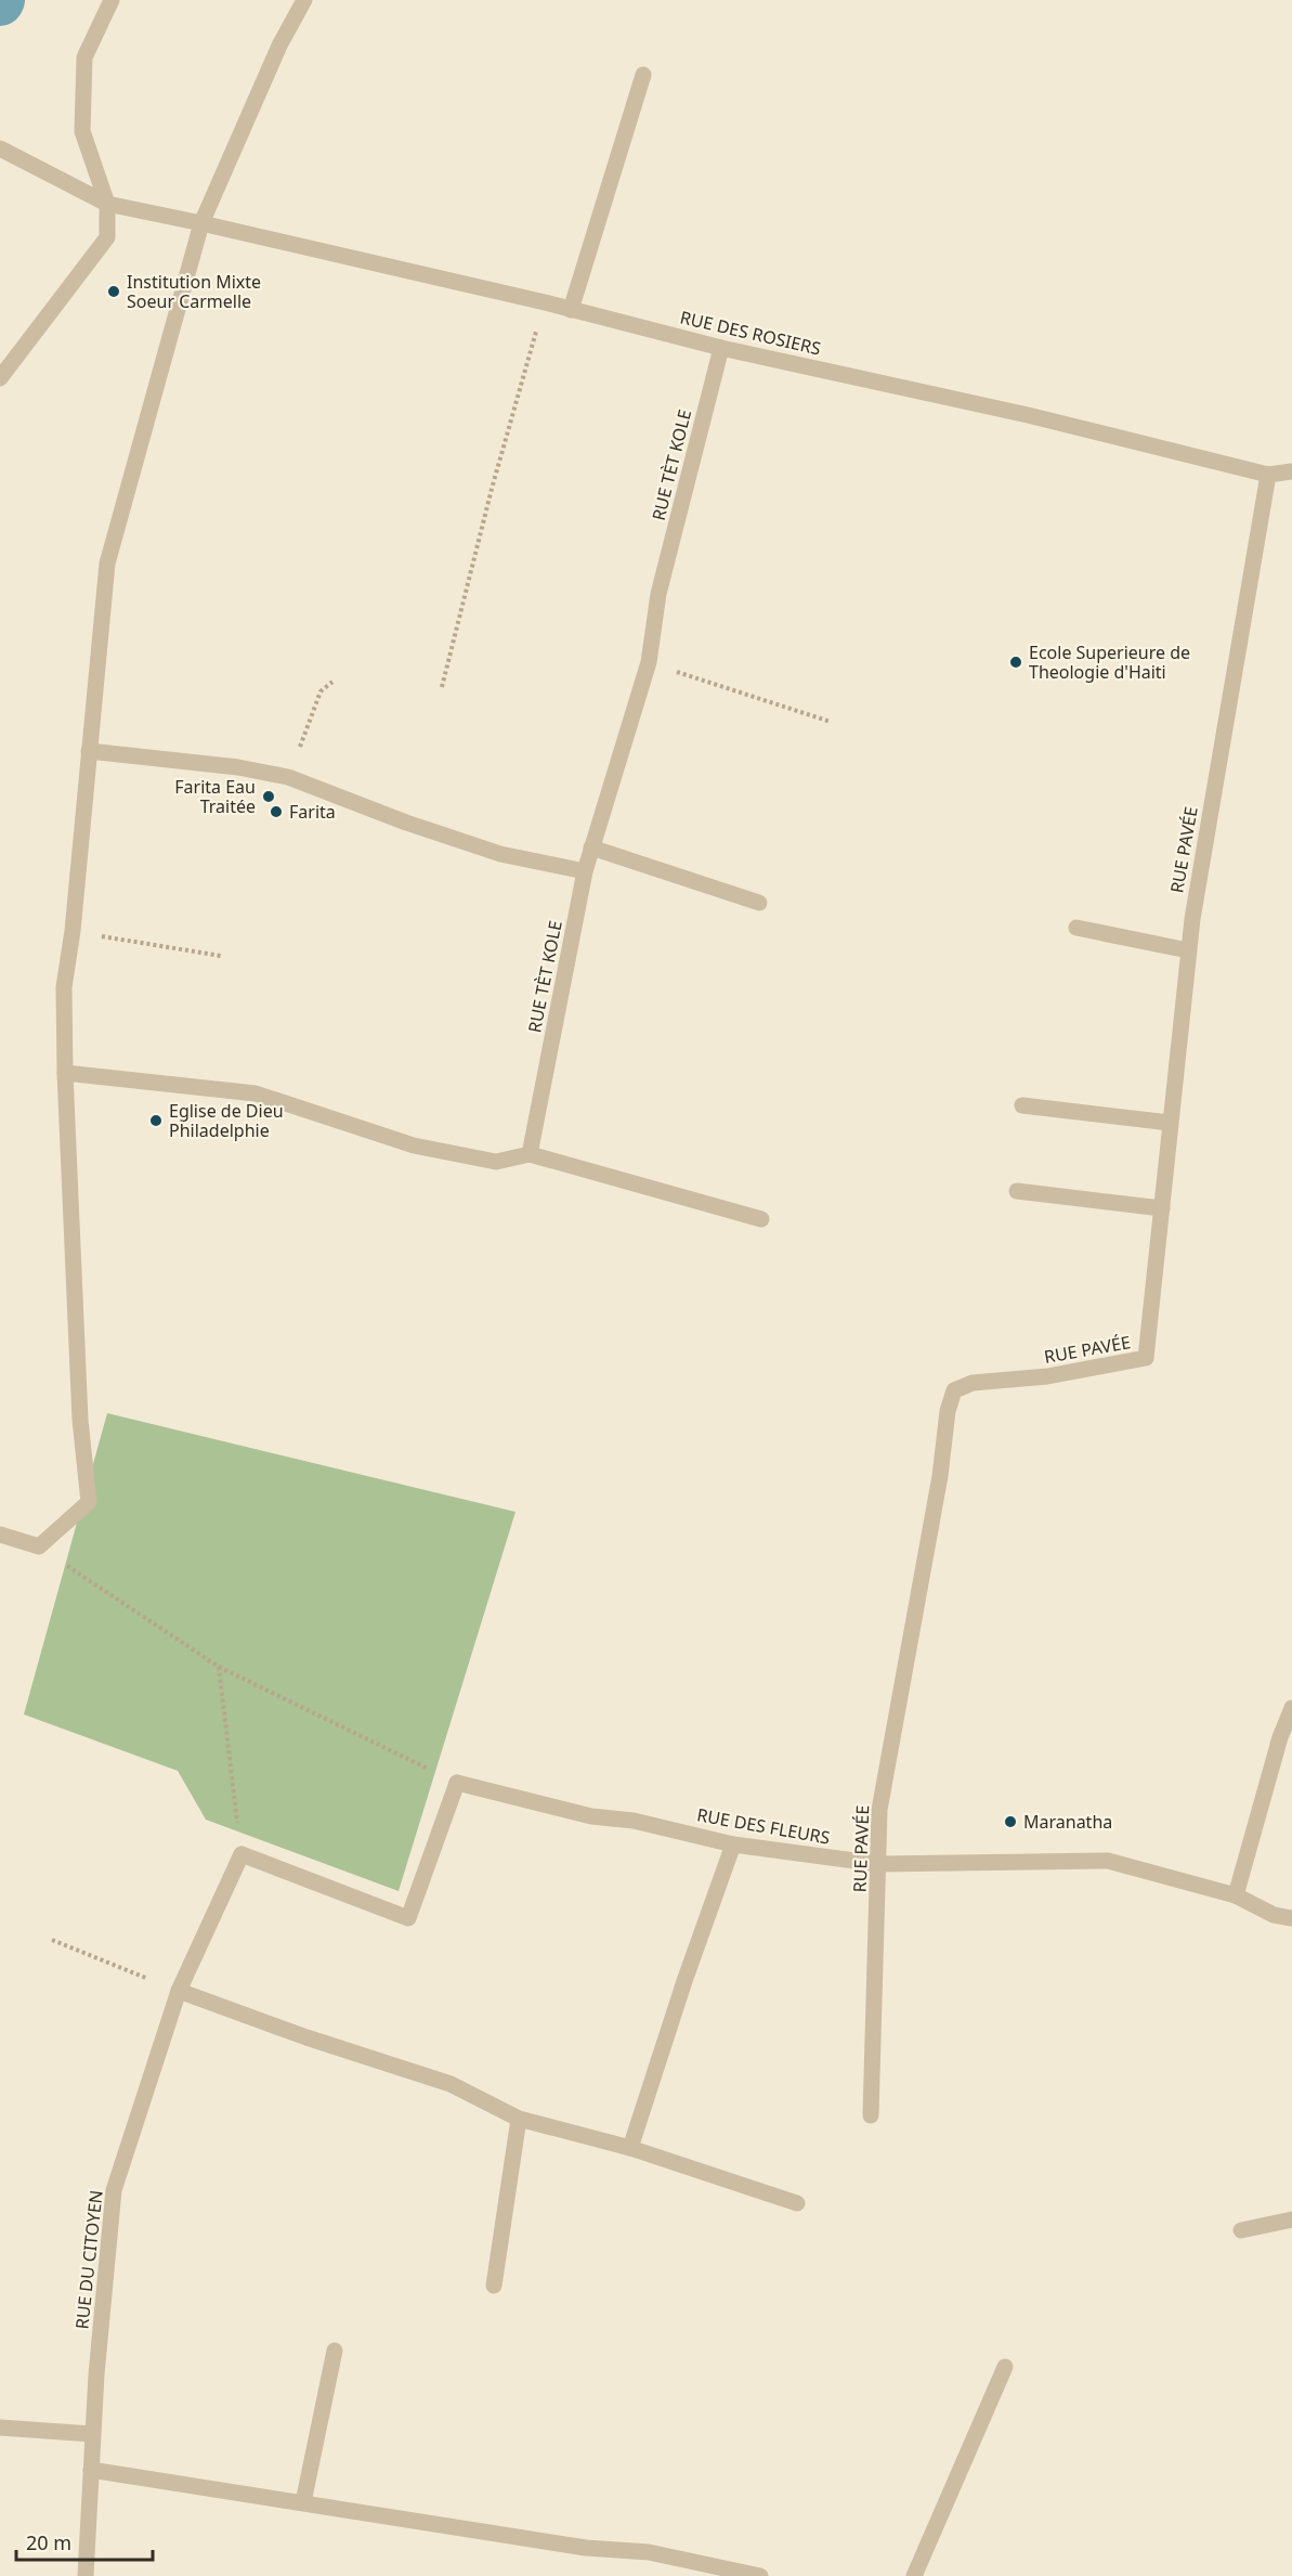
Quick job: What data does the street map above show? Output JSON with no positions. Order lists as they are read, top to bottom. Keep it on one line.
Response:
{"streets":{"street":["RUE DES ROSIERS","RUE TÈT KOLE","RUE PAVÉE","RUE DES FLEURS","RUE DU CITOYEN"]},"crossings":[["RUE DES ROSIERS","RUE TÈT KOLE"],["RUE DES ROSIERS","RUE PAVÉE"],["RUE PAVÉE","RUE DES FLEURS"]],"places":["Institution Mixte Soeur Carmelle","Ecole Superieure de Theologie d'Haiti","Farita Eau Traitée","Farita","Eglise de Dieu Philadelphie","Maranatha"],"scale_bar":"20 m"}
